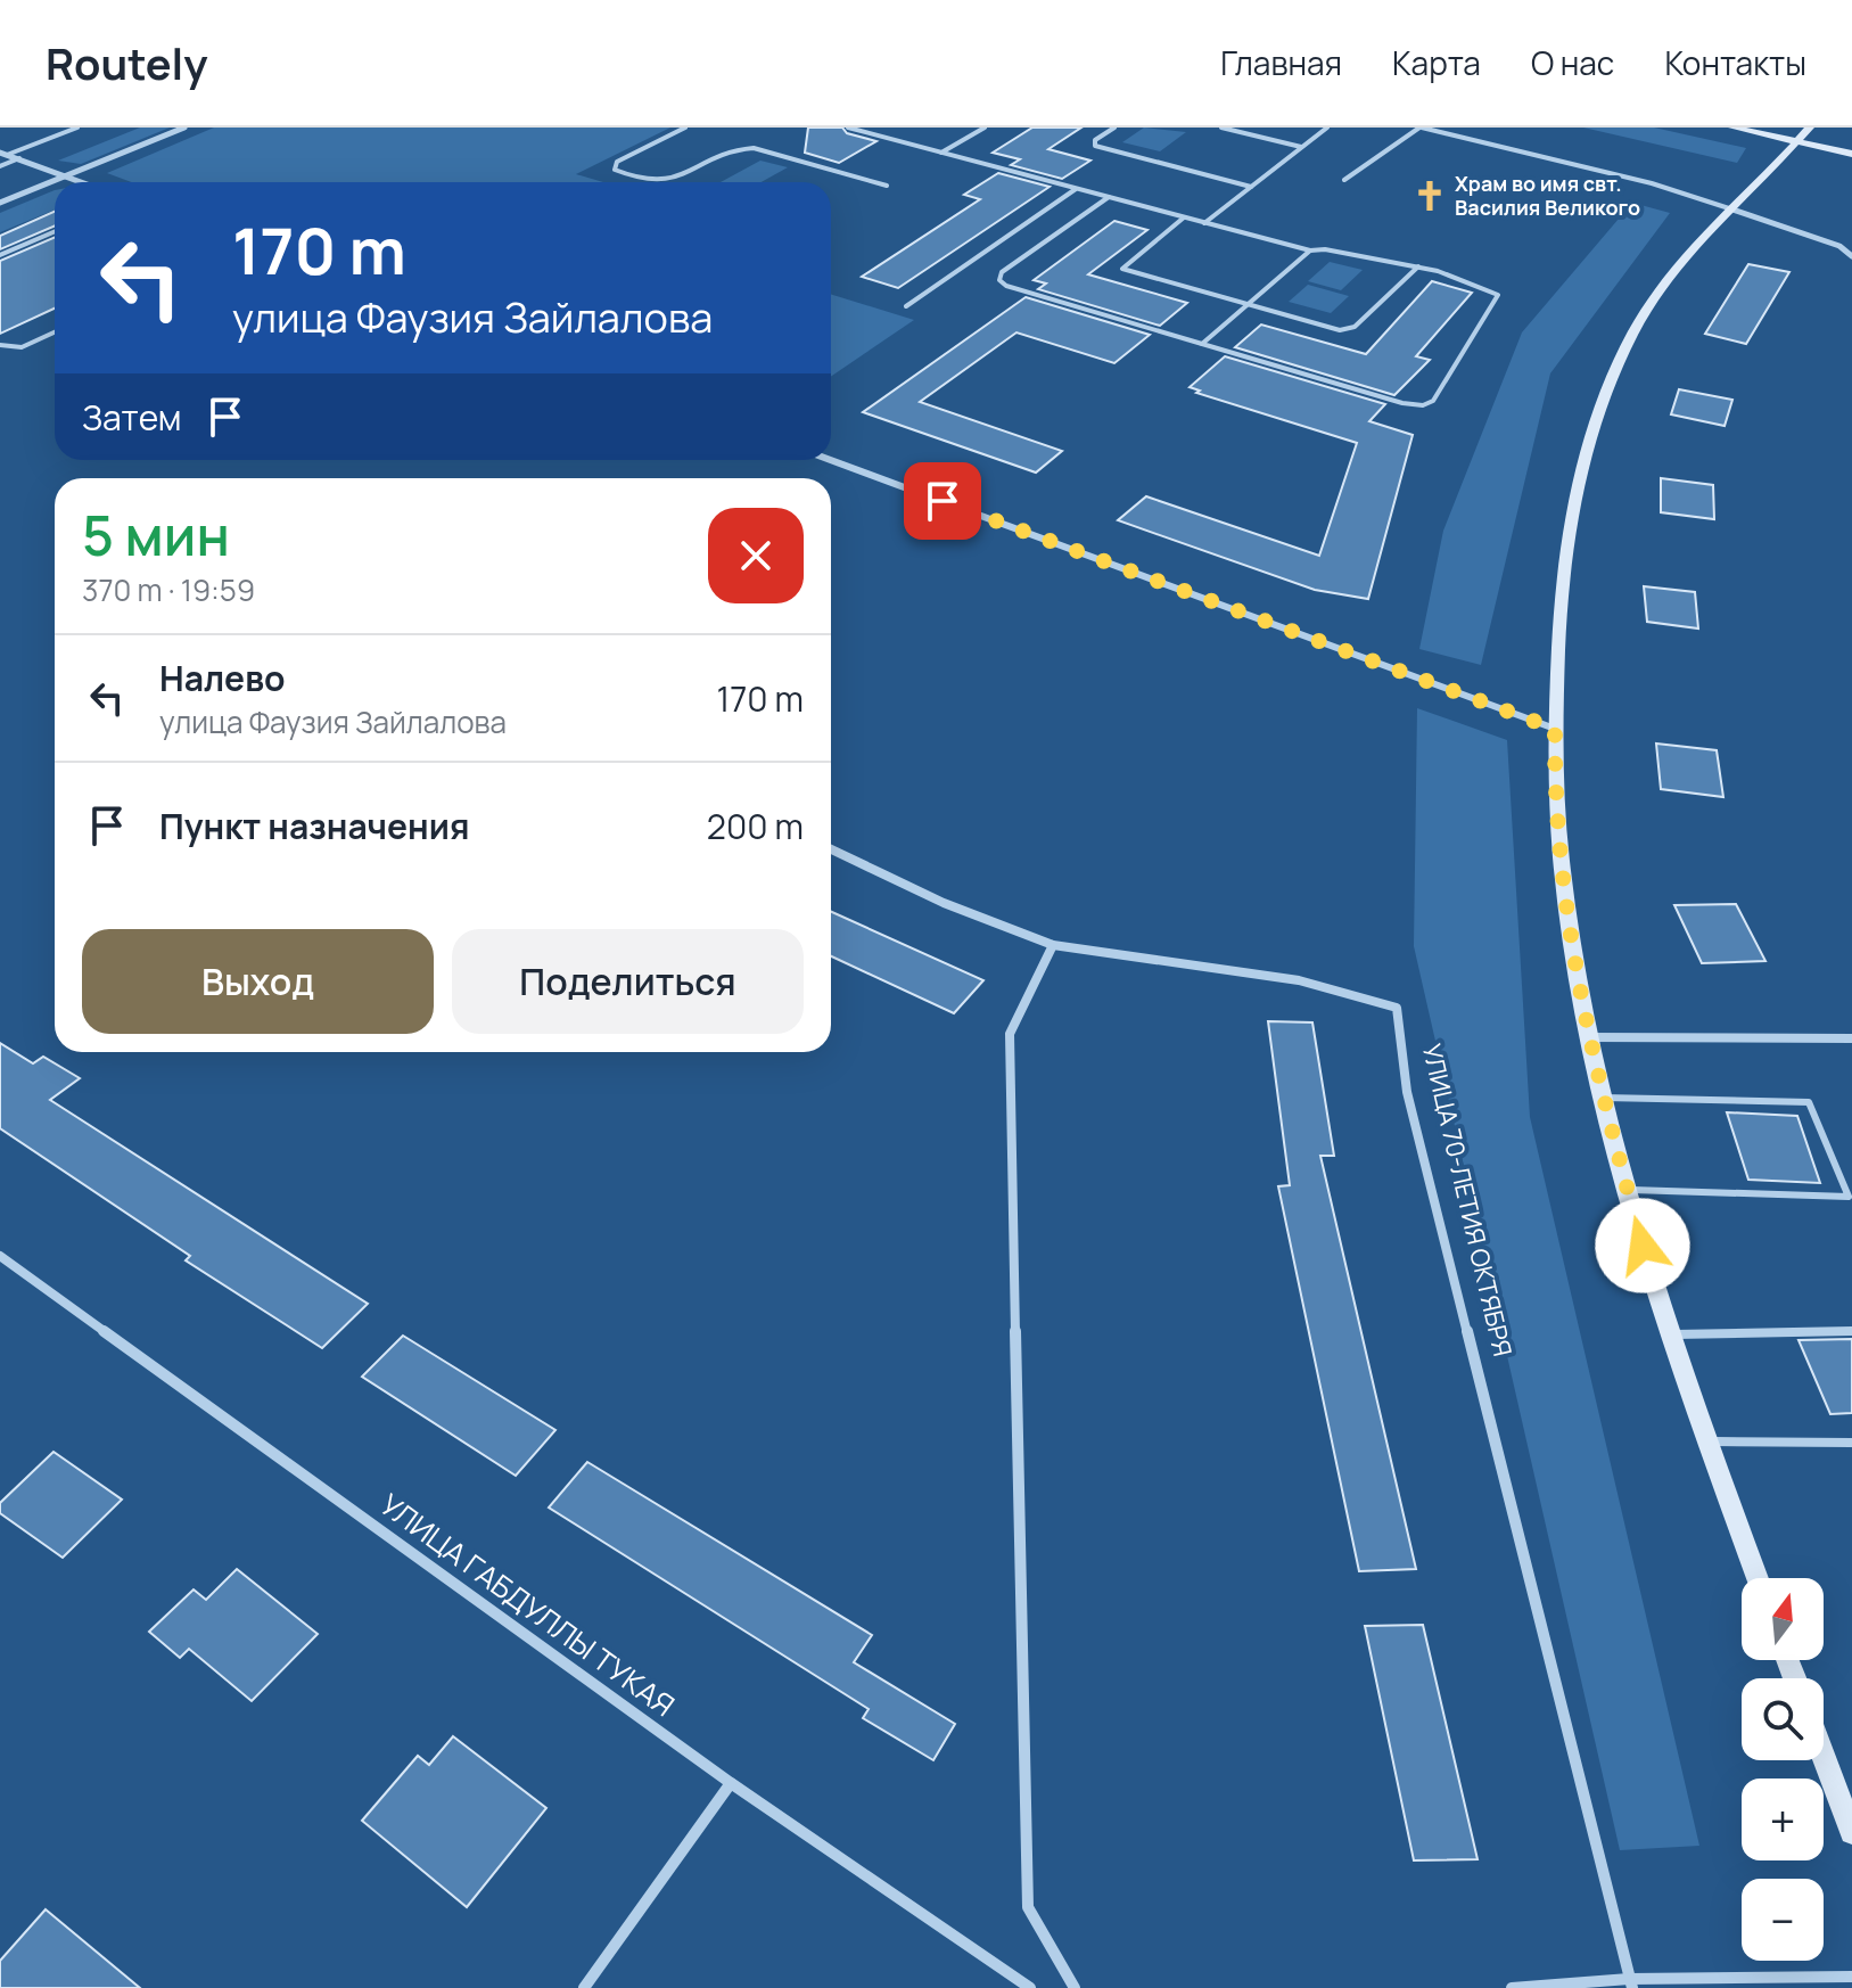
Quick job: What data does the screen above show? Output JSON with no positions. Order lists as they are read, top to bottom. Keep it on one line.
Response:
{"streets":{"street":["УЛИЦА 70-ЛЕТИЯ ОКТЯБРЯ","УЛИЦА ГАБДУЛЛЫ ТУКАЯ"]},"places":{"church":["Храм во имя свт. Василия Великого"]},"north":"top","page":{"header":"Routely","nav":["Главная","Карта","О нас","Контакты"],"turn":["170 m","улица Фаузия Зайлалова"],"then":"Затем","heading":["5 мин","370 m · 19:59"],"list":[{"name":"Налево","note":"улица Фаузия Зайлалова","value":"170 m"},{"name":"Пункт назначения","value":"200 m"}],"buttons":["Выход","Поделиться"],"map_buttons":["+","−"]}}
